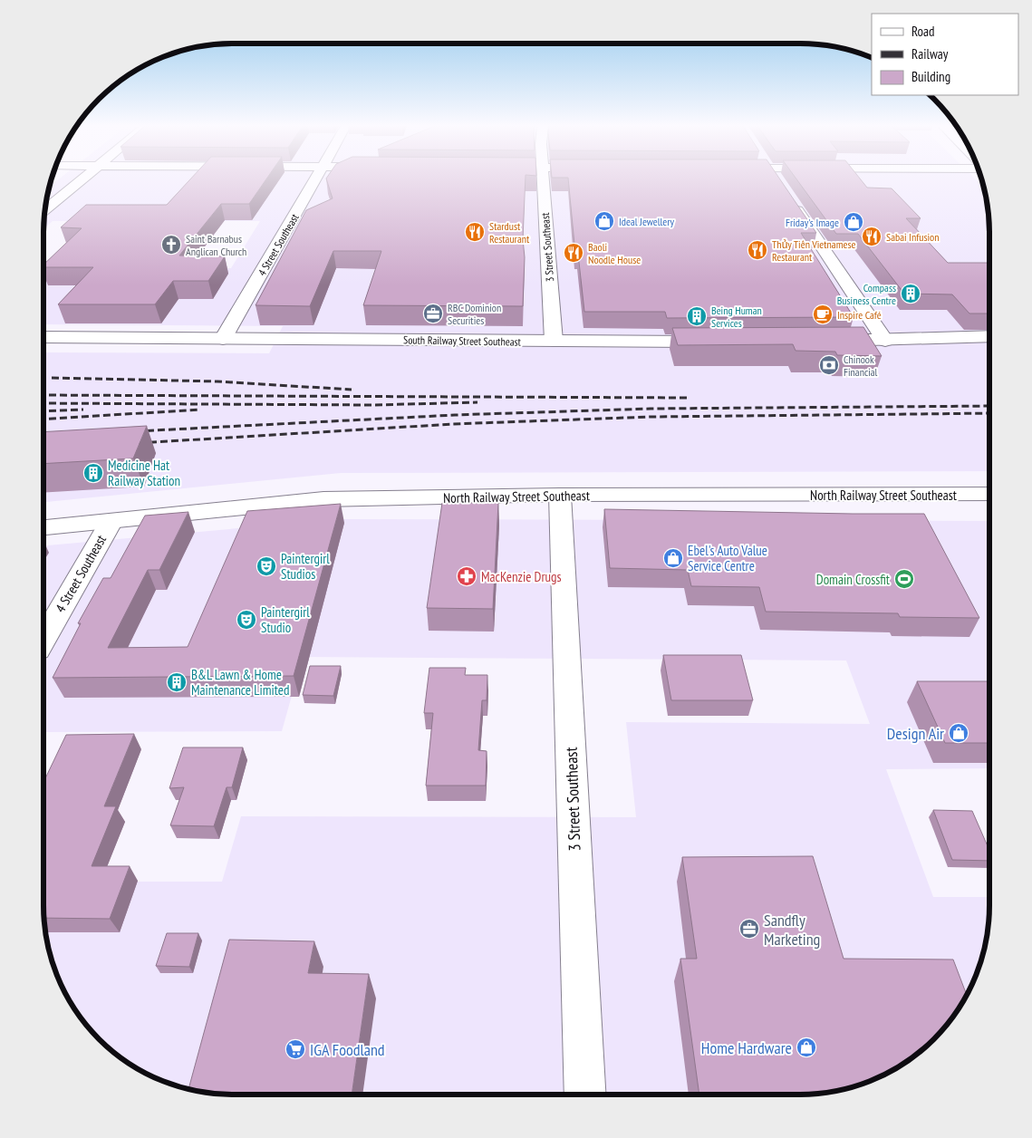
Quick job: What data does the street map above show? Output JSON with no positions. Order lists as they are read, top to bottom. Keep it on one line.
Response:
{"streets":{"street":["4 Street Southeast","3 Street Southeast","South Railway Street Southeast","North Railway Street Southeast"]},"crossings":[["4 Street Southeast","South Railway Street Southeast"],["4 Street Southeast","North Railway Street Southeast"],["3 Street Southeast","South Railway Street Southeast"],["3 Street Southeast","North Railway Street Southeast"]],"places":{"shop":["Ideal Jewellery","Friday's Image","Ebel's Auto Value Service Centre","Design Air","Home Hardware"],"restaurant":["Stardust Restaurant","Sabai Infusion","Thủy Tiên Vietnamese Restaurant","Baoli Noodle House"],"church":["Saint Barnabus Anglican Church"],"building":["Compass Business Centre","Being Human Services","Medicine Hat Railway Station","B&L Lawn & Home Maintenance Limited"],"office":["RBC Dominion Securities","Sandfly Marketing"],"cafe":["Inspire Café"],"bank":["Chinook Financial"],"theatre":["Paintergirl Studios","Paintergirl Studio"],"pharmacy":["MacKenzie Drugs"],"sports":["Domain Crossfit"],"supermarket":["IGA Foodland"]},"legend":["Road","Railway","Building"]}
